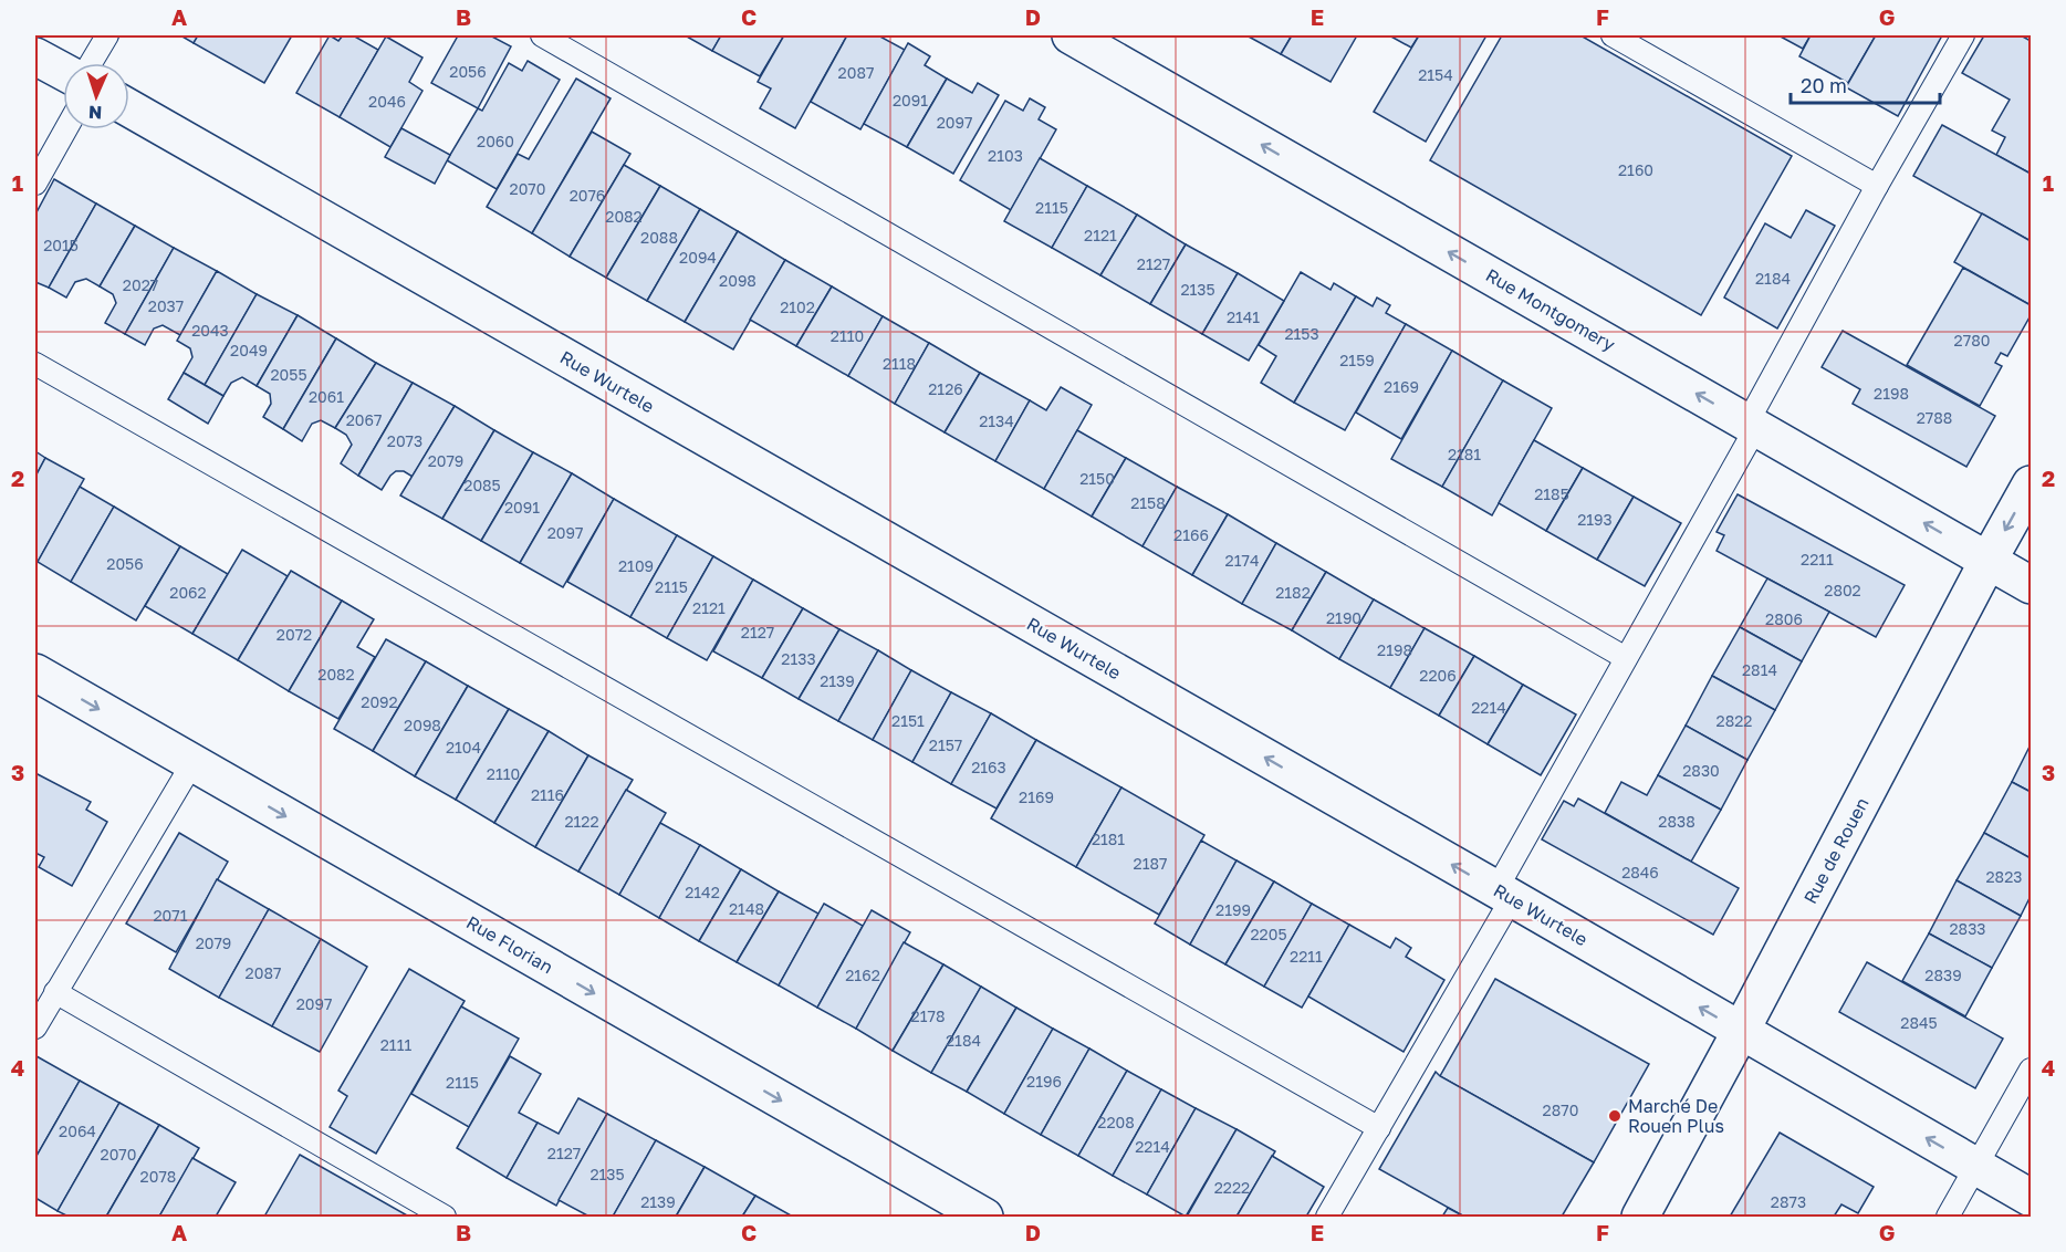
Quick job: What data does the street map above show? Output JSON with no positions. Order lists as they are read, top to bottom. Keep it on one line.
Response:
{"streets":{"street":["Rue Montgomery","Rue Wurtele","Rue de Rouen","Rue Florian"]},"crossings":[["Rue Montgomery","Rue de Rouen"],["Rue Wurtele","Rue de Rouen"]],"one_way":["Rue Montgomery","Rue Wurtele","Rue Florian"],"places":["Marché De Rouen Plus"],"house_numbers":["2056","2087","2154","2091","2046","2097","2060","2103","2160","2070","2076","2115","2082","2121","2088","2015","2094","2127","2184","2098","2027","2135","2037","2102","2141","2043","2153","2110","2780","2049","2159","2118","2055","2169","2126","2198","2061","2788","2067","2134","2073","2181","2079","2150","2085","2185","2158","2091","2193","2097","2166","2211","2174","2056","2109","2115","2802","2062","2182","2121","2190","2806","2127","2072","2198","2133","2814","2082","2206","2139","2092","2214","2151","2822","2098","2157","2104","2163","2830","2110","2116","2169","2122","2838","2181","2187","2846","2823","2142","2148","2199","2071","2833","2205","2079","2211","2087","2162","2839","2097","2178","2845","2184","2111","2196","2115","2870","2208","2064","2214","2127","2070","2135","2078","2222","2139","2873"],"scale_bar":"20 m","north":"bottom","grid":{"columns":["A","B","C","D","E","F","G"],"rows":["1","2","3","4"]}}
